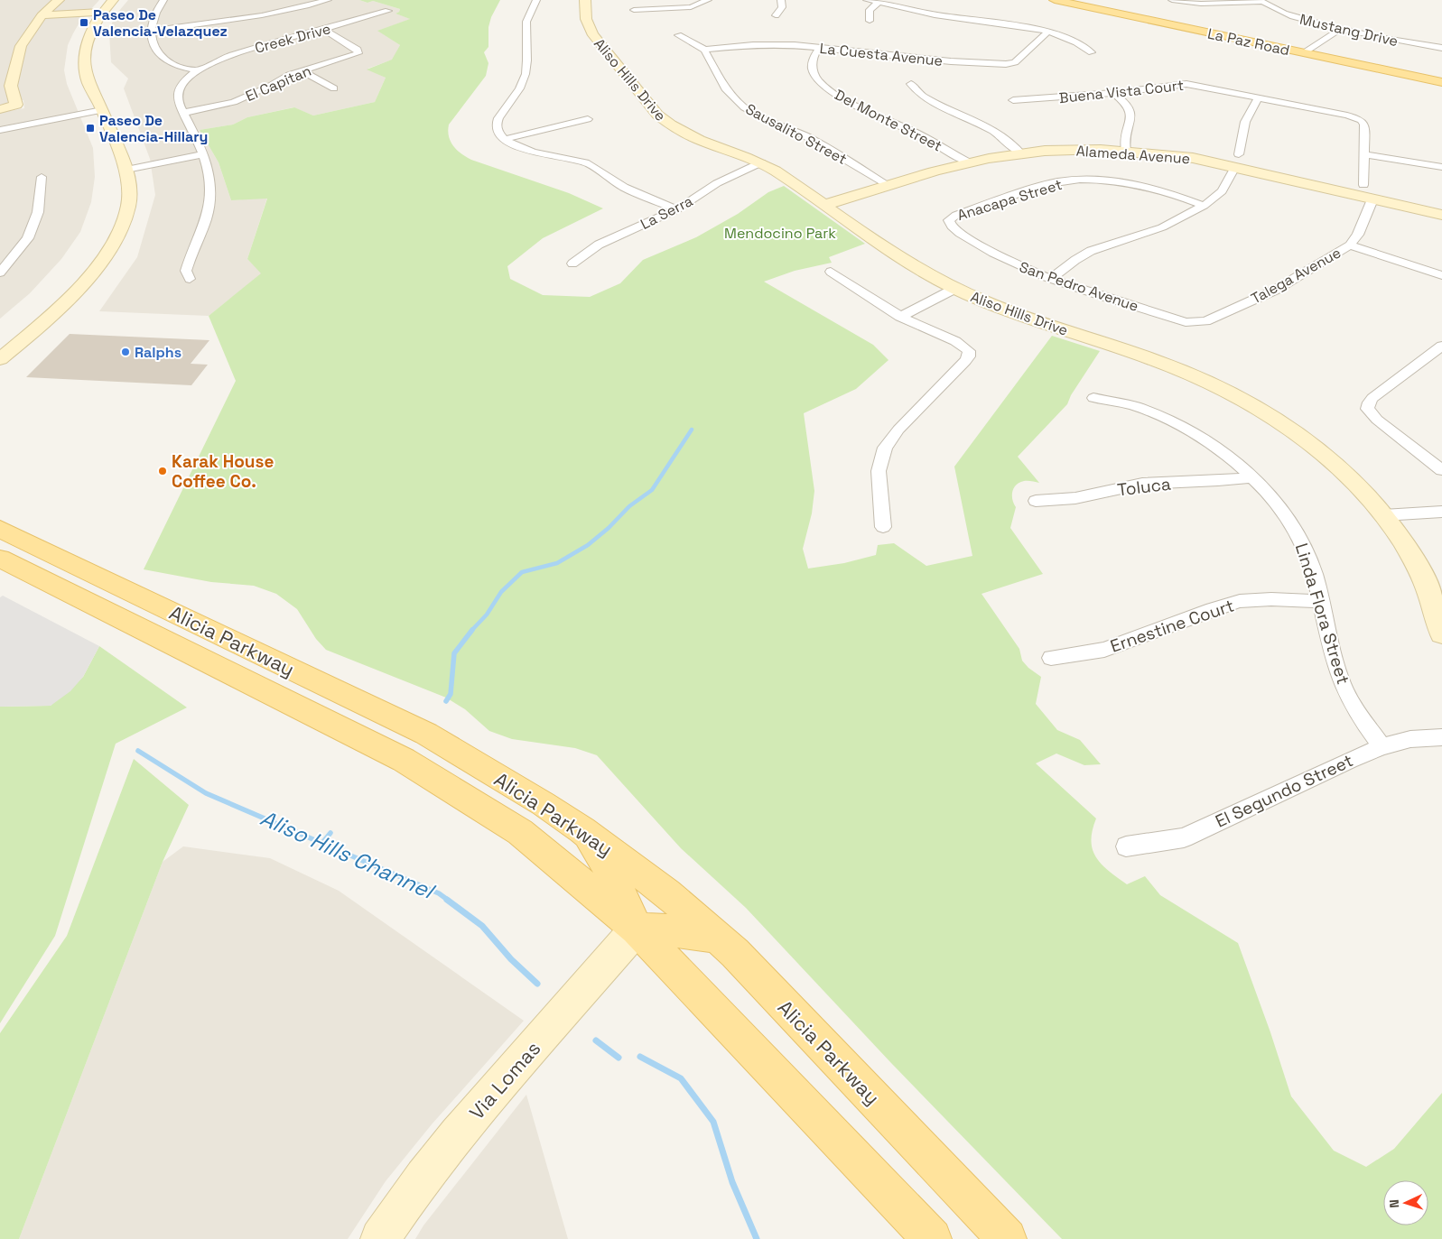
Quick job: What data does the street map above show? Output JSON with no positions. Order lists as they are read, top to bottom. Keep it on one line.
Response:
{"streets":{"main road":["La Paz Road","Alicia Parkway"],"street":["Mustang Drive","Creek Drive","La Cuesta Avenue","Aliso Hills Drive","El Capitan","Buena Vista Court","Del Monte Street","Sausalito Street","Alameda Avenue","Anacapa Street","La Serra","Talega Avenue","San Pedro Avenue","Toluca","Linda Flora Street","Ernestine Court","El Segundo Street","Via Lomas"]},"crossings":[["Creek Drive","El Capitan"],["La Cuesta Avenue","Del Monte Street"],["La Cuesta Avenue","Sausalito Street"],["Aliso Hills Drive","Alameda Avenue"],["Aliso Hills Drive","La Serra"],["Del Monte Street","Alameda Avenue"],["Sausalito Street","Alameda Avenue"],["Alameda Avenue","Talega Avenue"],["Anacapa Street","San Pedro Avenue"],["Talega Avenue","San Pedro Avenue"],["Toluca","Linda Flora Street"],["Linda Flora Street","Ernestine Court"],["Linda Flora Street","El Segundo Street"],["Alicia Parkway","Via Lomas"]],"water":["Aliso Hills Channel"],"parks":["Mendocino Park"],"places":{"transit":["Paseo De Valencia-Velazquez","Paseo De Valencia-Hillary"],"other":["Ralphs","Karak House Coffee Co."]},"north":"left"}
